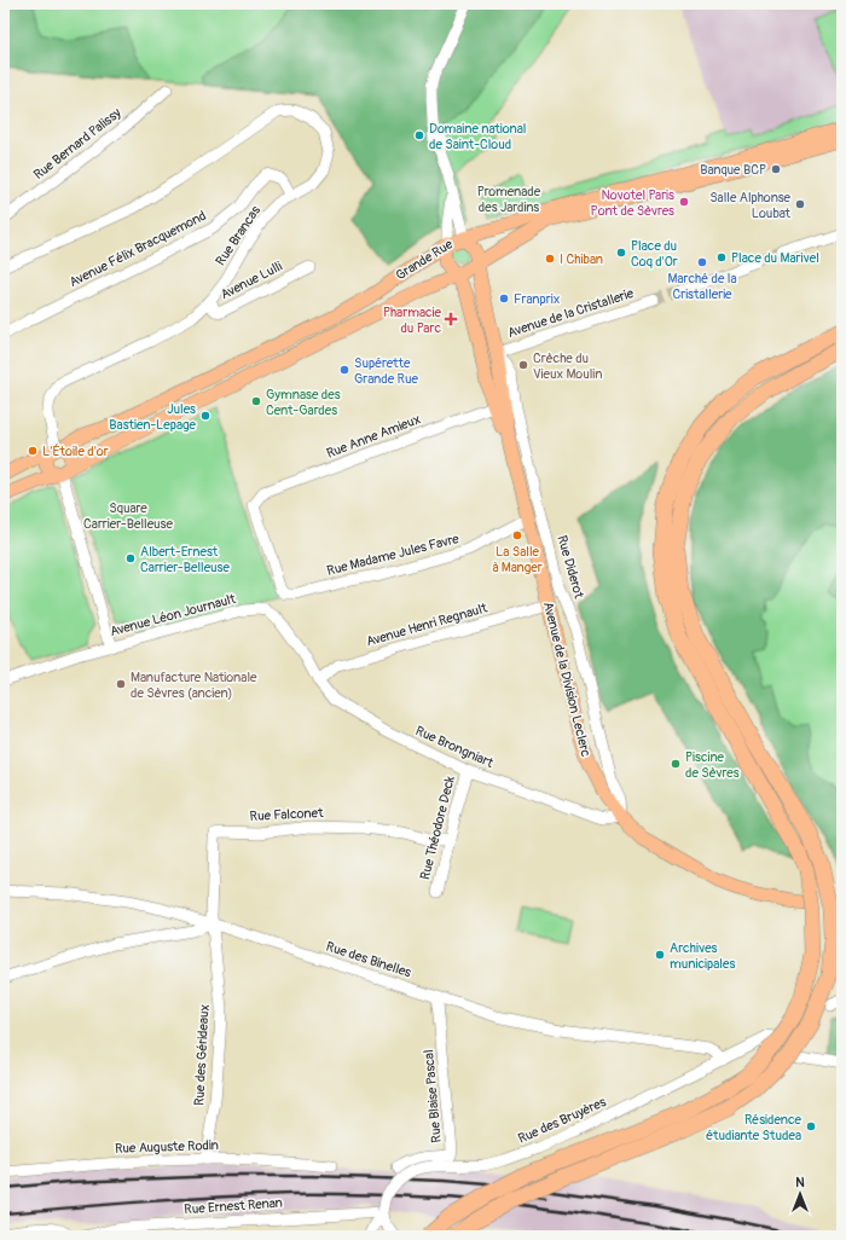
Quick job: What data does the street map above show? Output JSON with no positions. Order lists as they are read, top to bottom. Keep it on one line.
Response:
{"streets":{"main road":["Grande Rue","Avenue de la Division Leclerc"],"street":["Rue Bernard Palissy","Rue Brancas","Avenue Félix Bracquemond","Avenue Lulli","Avenue de la Cristallerie","Rue Anne Amieux","Rue Madame Jules Favre","Rue Diderot","Avenue Léon Journault","Avenue Henri Regnault","Rue Brongniart","Rue Falconet","Rue Théodore Deck","Rue des Binelles","Rue des Gérideaux","Rue Blaise Pascal","Rue des Bruyères","Rue Auguste Rodin","Rue Ernest Renan"]},"crossings":[["Rue Brancas","Avenue Félix Bracquemond"],["Rue Brancas","Grande Rue"],["Rue Brancas","Avenue Lulli"],["Grande Rue","Avenue de la Division Leclerc"],["Avenue de la Cristallerie","Rue Diderot"],["Avenue de la Cristallerie","Avenue de la Division Leclerc"],["Rue Anne Amieux","Rue Madame Jules Favre"],["Rue Anne Amieux","Avenue de la Division Leclerc"],["Rue Madame Jules Favre","Avenue de la Division Leclerc"],["Rue Diderot","Avenue de la Division Leclerc"],["Rue Diderot","Rue Brongniart"],["Avenue Léon Journault","Avenue Henri Regnault"],["Avenue Léon Journault","Rue Brongniart"],["Avenue Henri Regnault","Avenue de la Division Leclerc"],["Avenue Henri Regnault","Rue Brongniart"],["Avenue de la Division Leclerc","Rue Brongniart"],["Rue Brongniart","Rue Théodore Deck"],["Rue Falconet","Rue Théodore Deck"],["Rue Falconet","Rue des Binelles"],["Rue Falconet","Rue des Gérideaux"],["Rue des Binelles","Rue des Gérideaux"],["Rue des Binelles","Rue Blaise Pascal"],["Rue des Binelles","Rue des Bruyères"],["Rue des Gérideaux","Rue Auguste Rodin"],["Rue Blaise Pascal","Rue des Bruyères"]],"parks":["Promenade des Jardins","Square Carrier-Belleuse"],"places":{"other":["Domaine national de Saint-Cloud","Banque BCP","Novotel Paris Pont de Sèvres","Salle Alphonse Loubat","Place du Coq d'Or","Place du Marivel","I Chiban","Marché de la Cristallerie","Franprix","Crèche du Vieux Moulin","Supérette Grande Rue","Gymnase des Cent-Gardes","Jules Bastien-Lepage","L'Étoile d'or","La Salle à Manger","Albert-Ernest Carrier-Belleuse","Manufacture Nationale de Sèvres (ancien)","Piscine de Sèvres","Archives municipales","Résidence étudiante Studea"],"health":["Pharmacie du Parc"]},"north":"top"}
